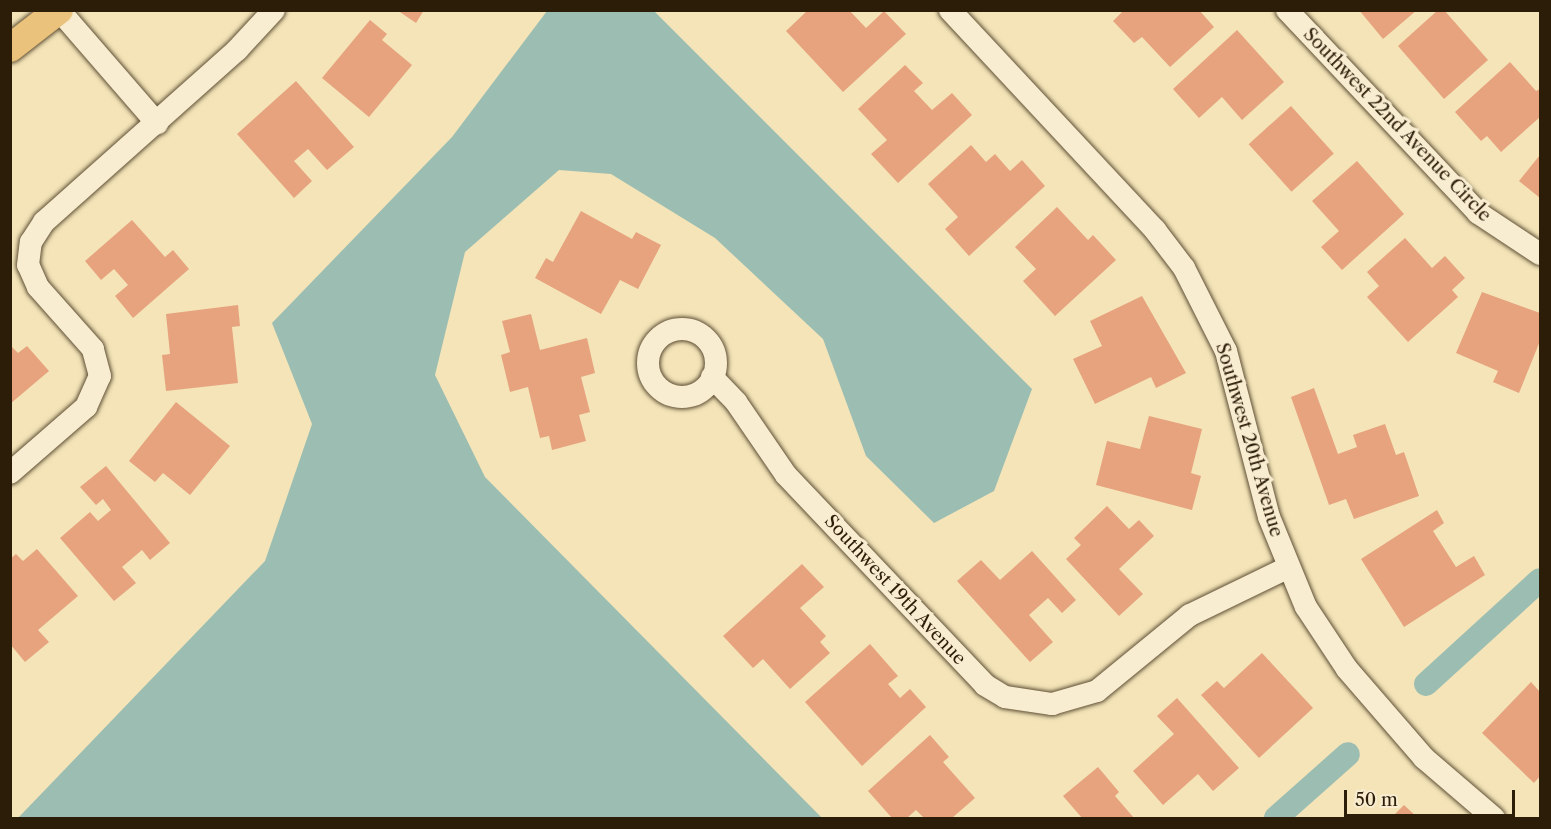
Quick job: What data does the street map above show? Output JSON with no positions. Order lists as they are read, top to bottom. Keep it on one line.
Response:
{"streets":{"street":["Southwest 22nd Avenue Circle","Southwest 20th Avenue","Southwest 19th Avenue"]},"crossings":[["Southwest 20th Avenue","Southwest 19th Avenue"]],"scale_bar":"50 m"}
